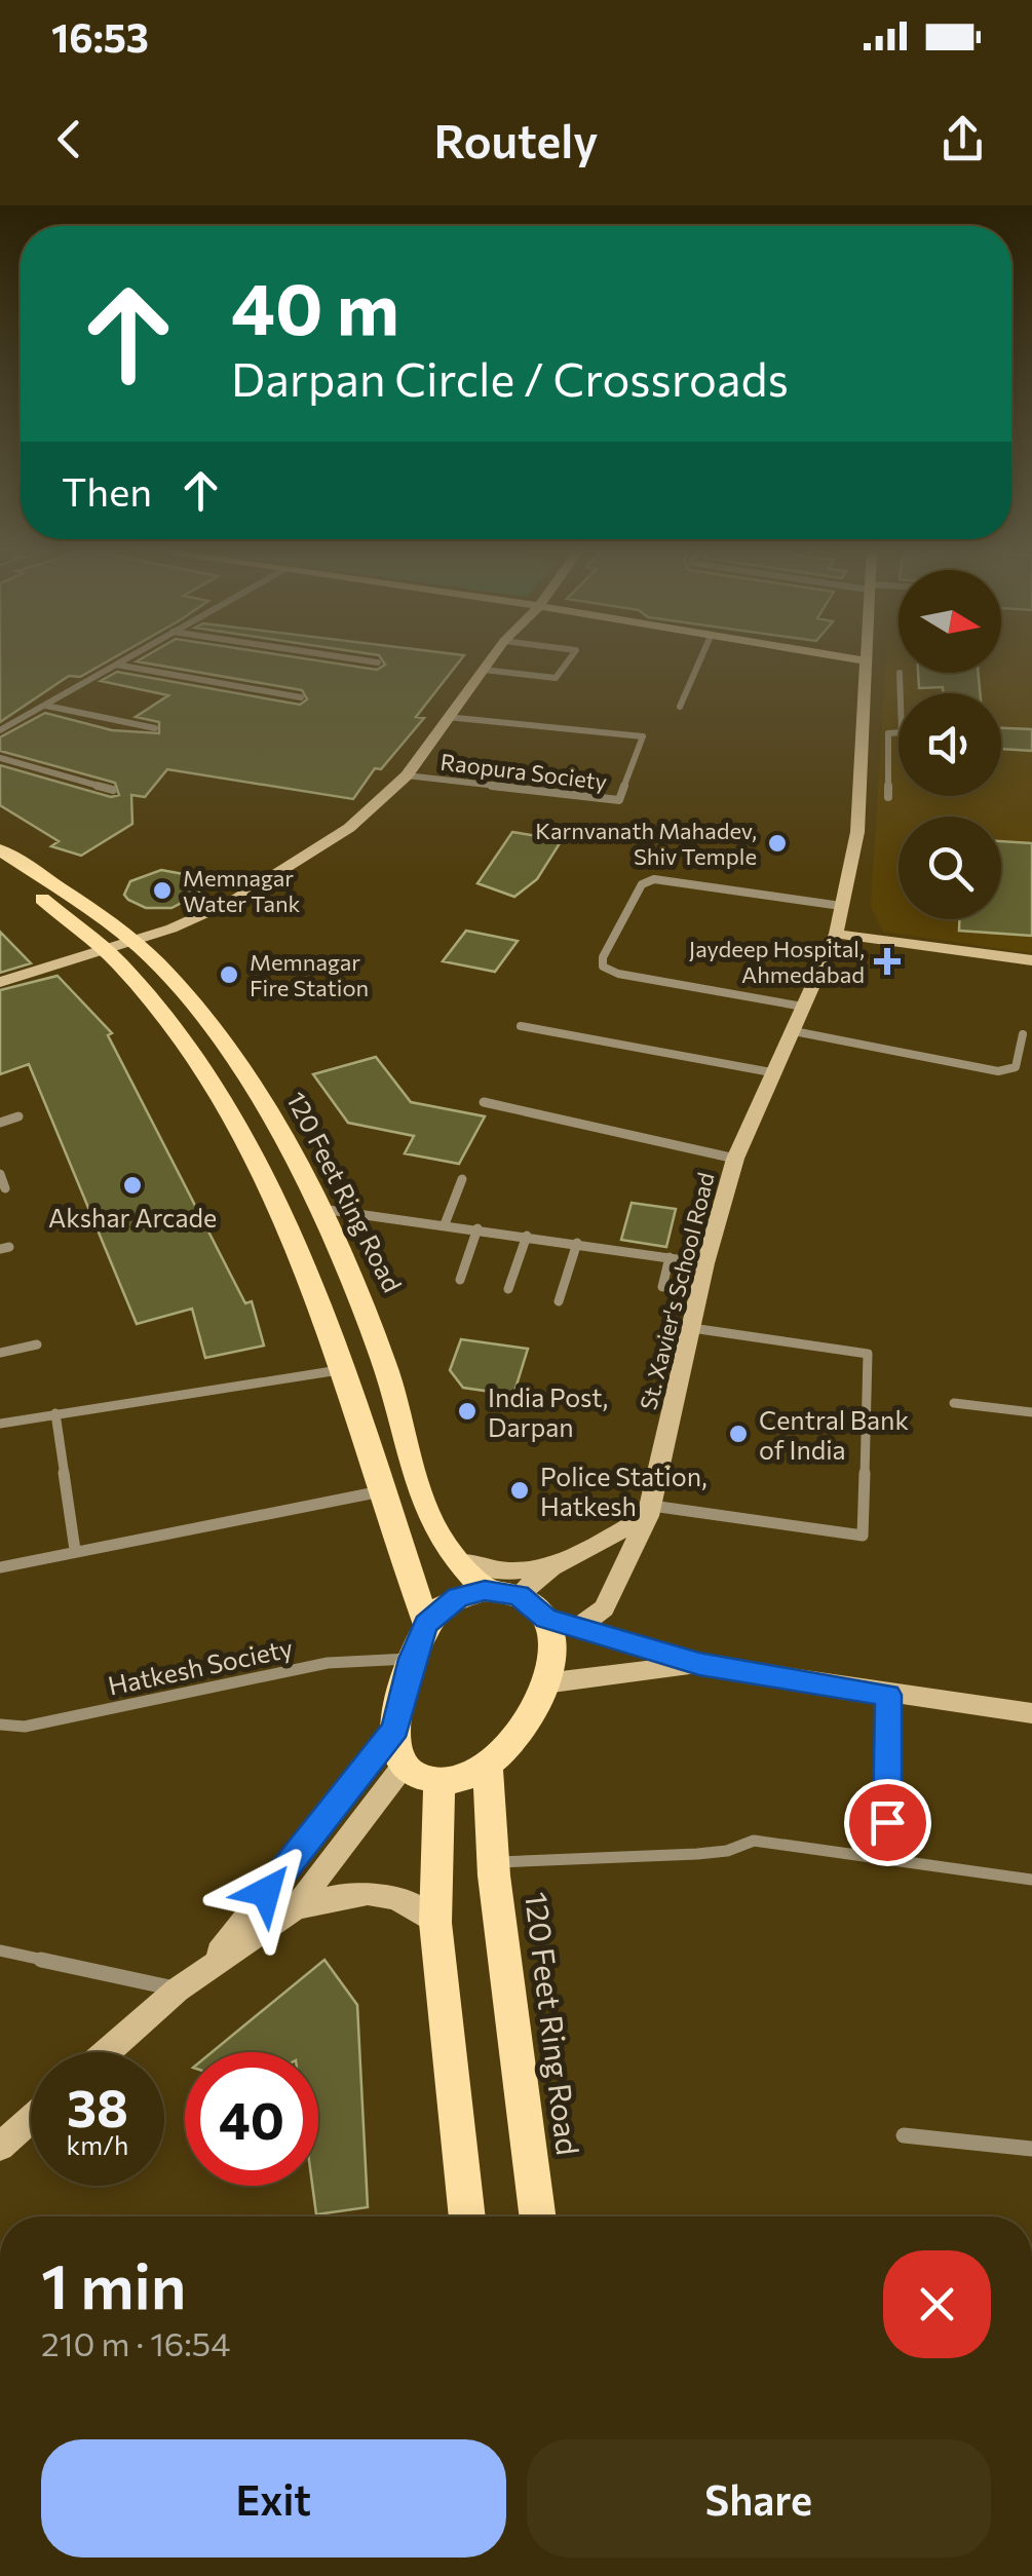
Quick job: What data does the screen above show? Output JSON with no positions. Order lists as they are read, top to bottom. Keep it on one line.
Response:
{"streets":{"main road":["120 Feet Ring Road"],"street":["Raopura Society","St. Xavier's School Road","Hatkesh Society"]},"crossings":[["120 Feet Ring Road","Hatkesh Society"]],"places":{"other":["Karnvanath Mahadev, Shiv Temple","Memnagar Water Tank","Memnagar Fire Station","Akshar Arcade","India Post, Darpan","Central Bank of India","Police Station, Hatkesh"],"health":["Jaydeep Hospital, Ahmedabad"]},"north":"right","page":{"status":"16:53","header":"Routely","turn":["40 m","Darpan Circle / Crossroads"],"then":"Then","speed":"38 km/h","limit":"40","heading":["1 min","210 m · 16:54"],"buttons":["Exit","Share"]}}
